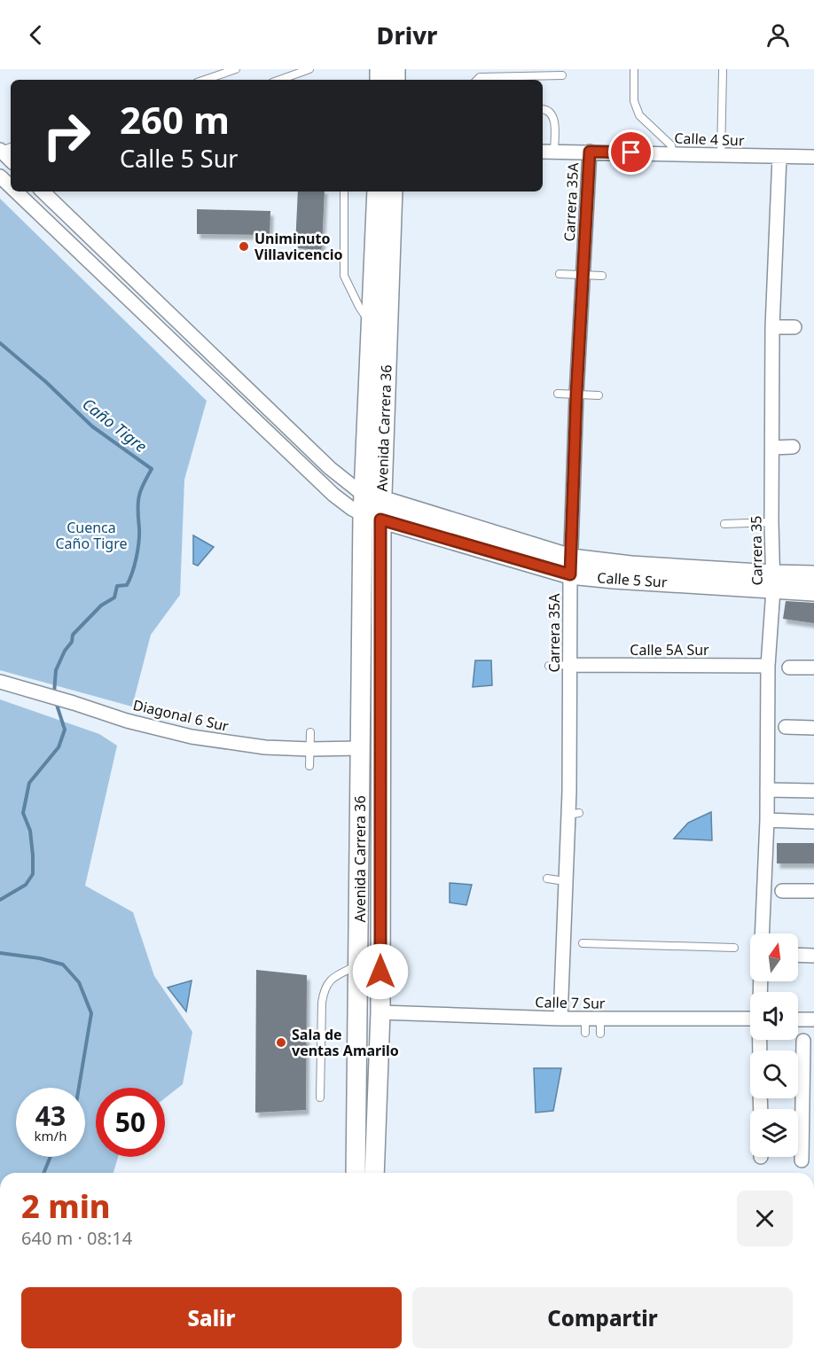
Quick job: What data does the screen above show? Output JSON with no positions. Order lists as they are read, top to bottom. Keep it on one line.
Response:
{"streets":{"main road":["Avenida Carrera 36","Calle 5 Sur"],"street":["Calle 4 Sur","Carrera 35A","Carrera 35","Calle 5A Sur","Diagonal 6 Sur","Calle 7 Sur"]},"crossings":[["Calle 4 Sur","Carrera 35A"],["Calle 4 Sur","Carrera 35"],["Carrera 35A","Calle 5 Sur"],["Carrera 35A","Calle 5A Sur"],["Carrera 35A","Calle 7 Sur"],["Avenida Carrera 36","Calle 5 Sur"],["Avenida Carrera 36","Diagonal 6 Sur"],["Avenida Carrera 36","Calle 7 Sur"],["Carrera 35","Calle 5 Sur"],["Carrera 35","Calle 5A Sur"]],"water":["Caño Tigre"],"parks":["Cuenca Caño Tigre"],"places":["Uniminuto Villavicencio","Sala de ventas Amarilo"],"north":"top","page":{"header":"Drivr","turn":["260 m","Calle 5 Sur"],"speed":"43 km/h","limit":"50","heading":["2 min","640 m · 08:14"],"buttons":["Salir","Compartir"]}}
